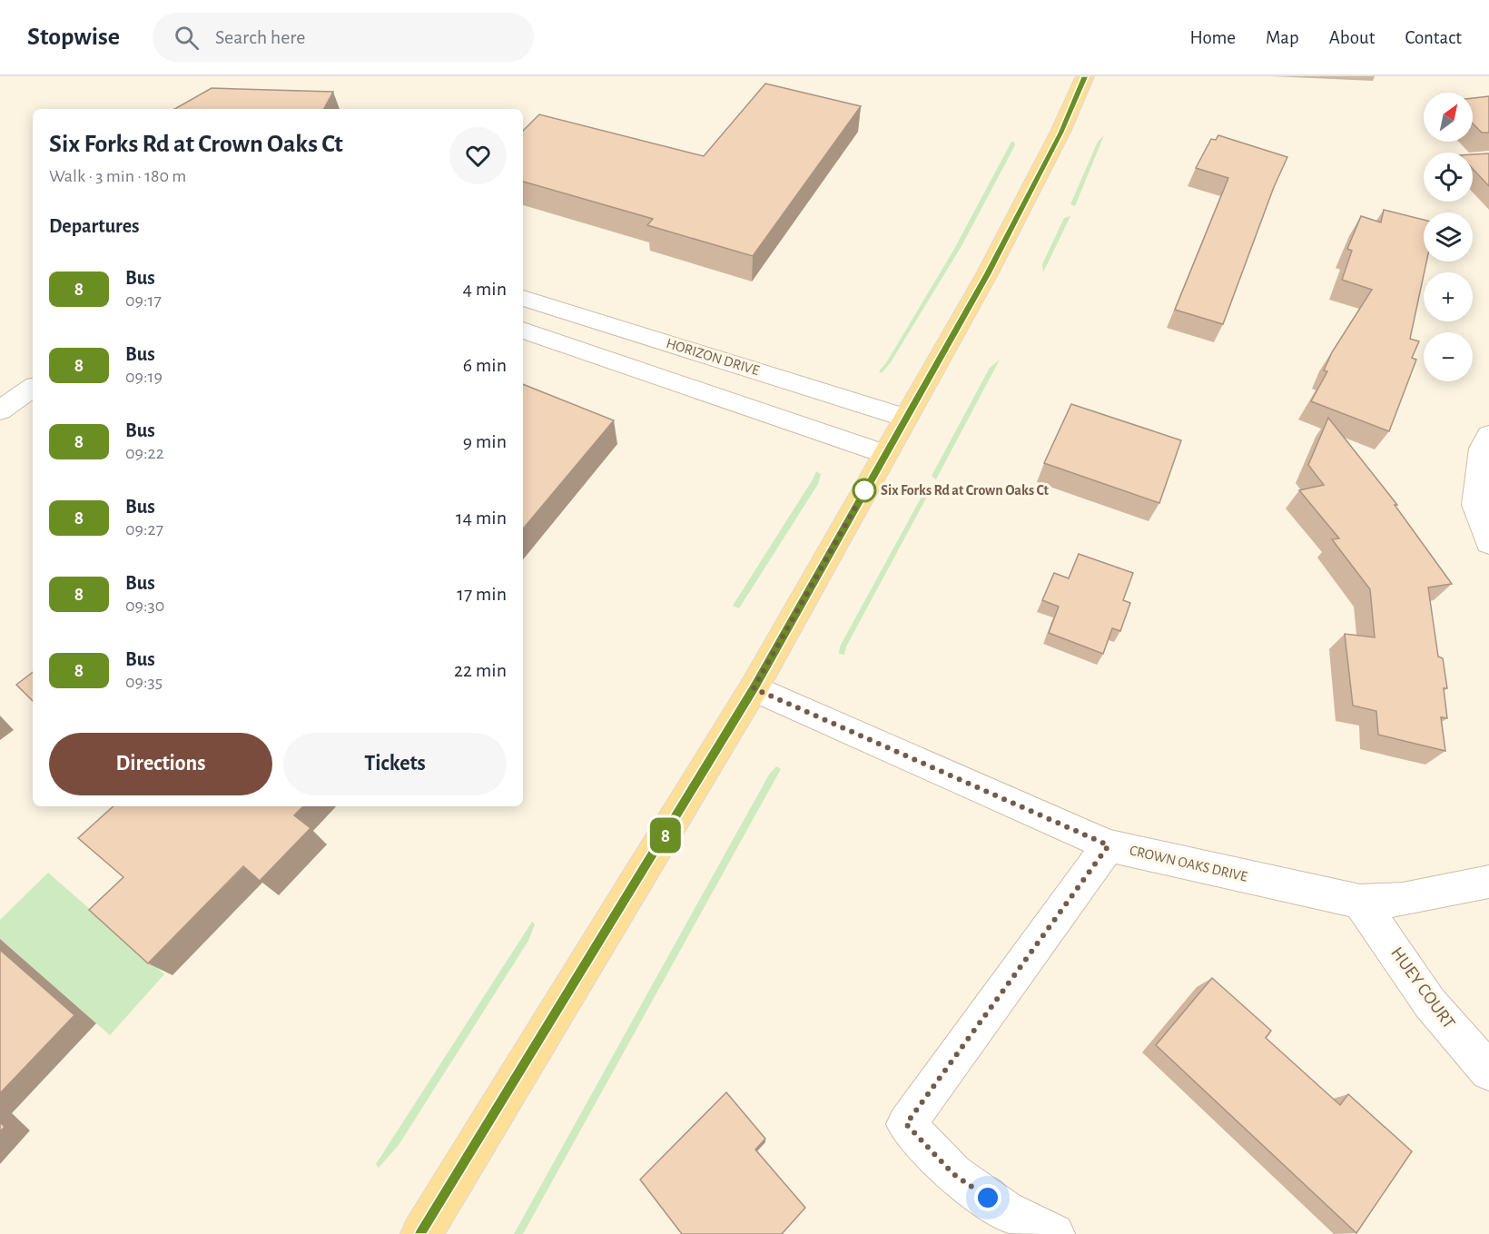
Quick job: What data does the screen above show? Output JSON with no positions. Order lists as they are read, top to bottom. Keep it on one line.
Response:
{"streets":{"street":["HORIZON DRIVE","CROWN OAKS DRIVE","HUEY COURT"]},"crossings":[["CROWN OAKS DRIVE","HUEY COURT"]],"places":["Six Forks Rd at Crown Oaks Ct"],"lines":["bus line 8"],"north":"top right","page":{"header":"Stopwise","search":"Search here","nav":["Home","Map","About","Contact"],"on_map":"8","map_buttons":["+","−"],"heading":[["Six Forks Rd at Crown Oaks Ct","Walk · 3 min · 180 m"],"Departures"],"list":[{"mark":"8","name":"Bus","note":"09:17","value":"4 min"},{"mark":"8","name":"Bus","note":"09:19","value":"6 min"},{"mark":"8","name":"Bus","note":"09:22","value":"9 min"},{"mark":"8","name":"Bus","note":"09:27","value":"14 min"},{"mark":"8","name":"Bus","note":"09:30","value":"17 min"},{"mark":"8","name":"Bus","note":"09:35","value":"22 min"}],"buttons":["Directions","Tickets"]}}
